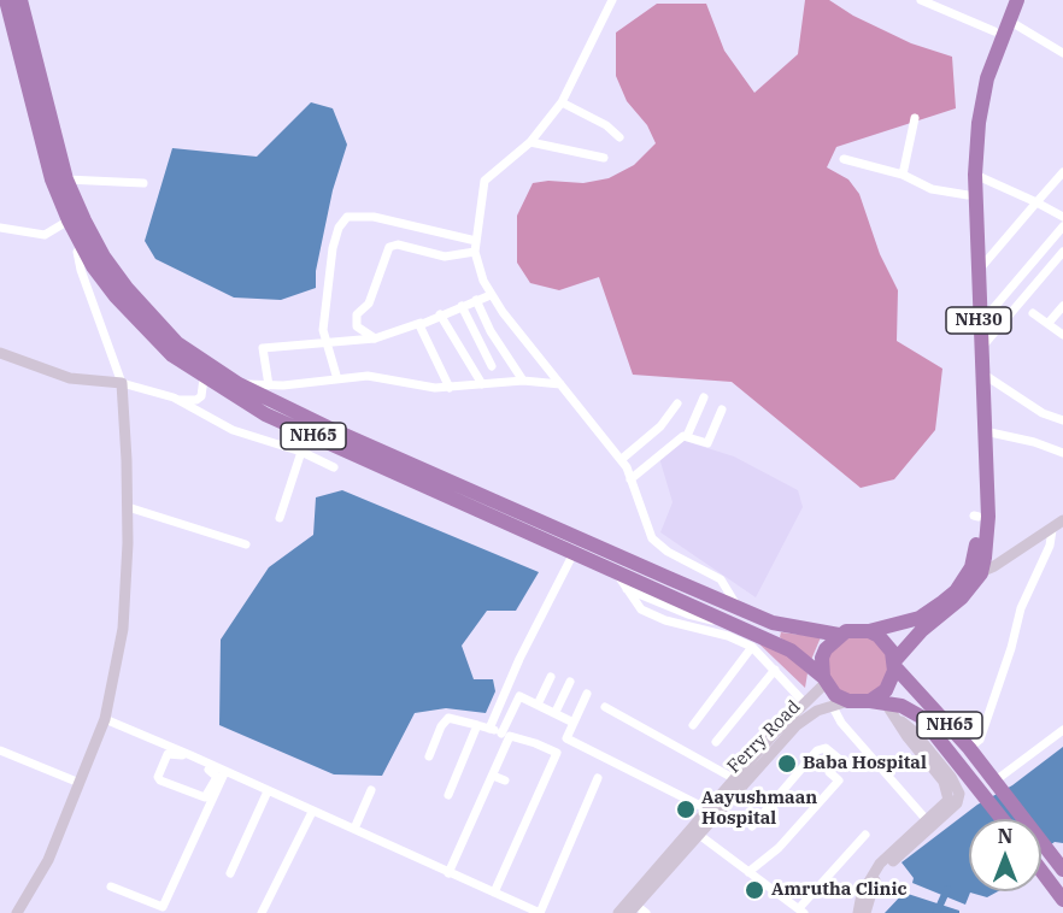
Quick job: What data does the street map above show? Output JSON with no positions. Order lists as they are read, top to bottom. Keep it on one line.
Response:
{"streets":{"highway":["NH30","NH65"],"street":["Ferry Road"]},"crossings":[["NH30","NH65"],["NH30","Ferry Road"],["NH65","Ferry Road"]],"places":["Baba Hospital","Aayushmaan Hospital","Amrutha Clinic"],"north":"top"}
